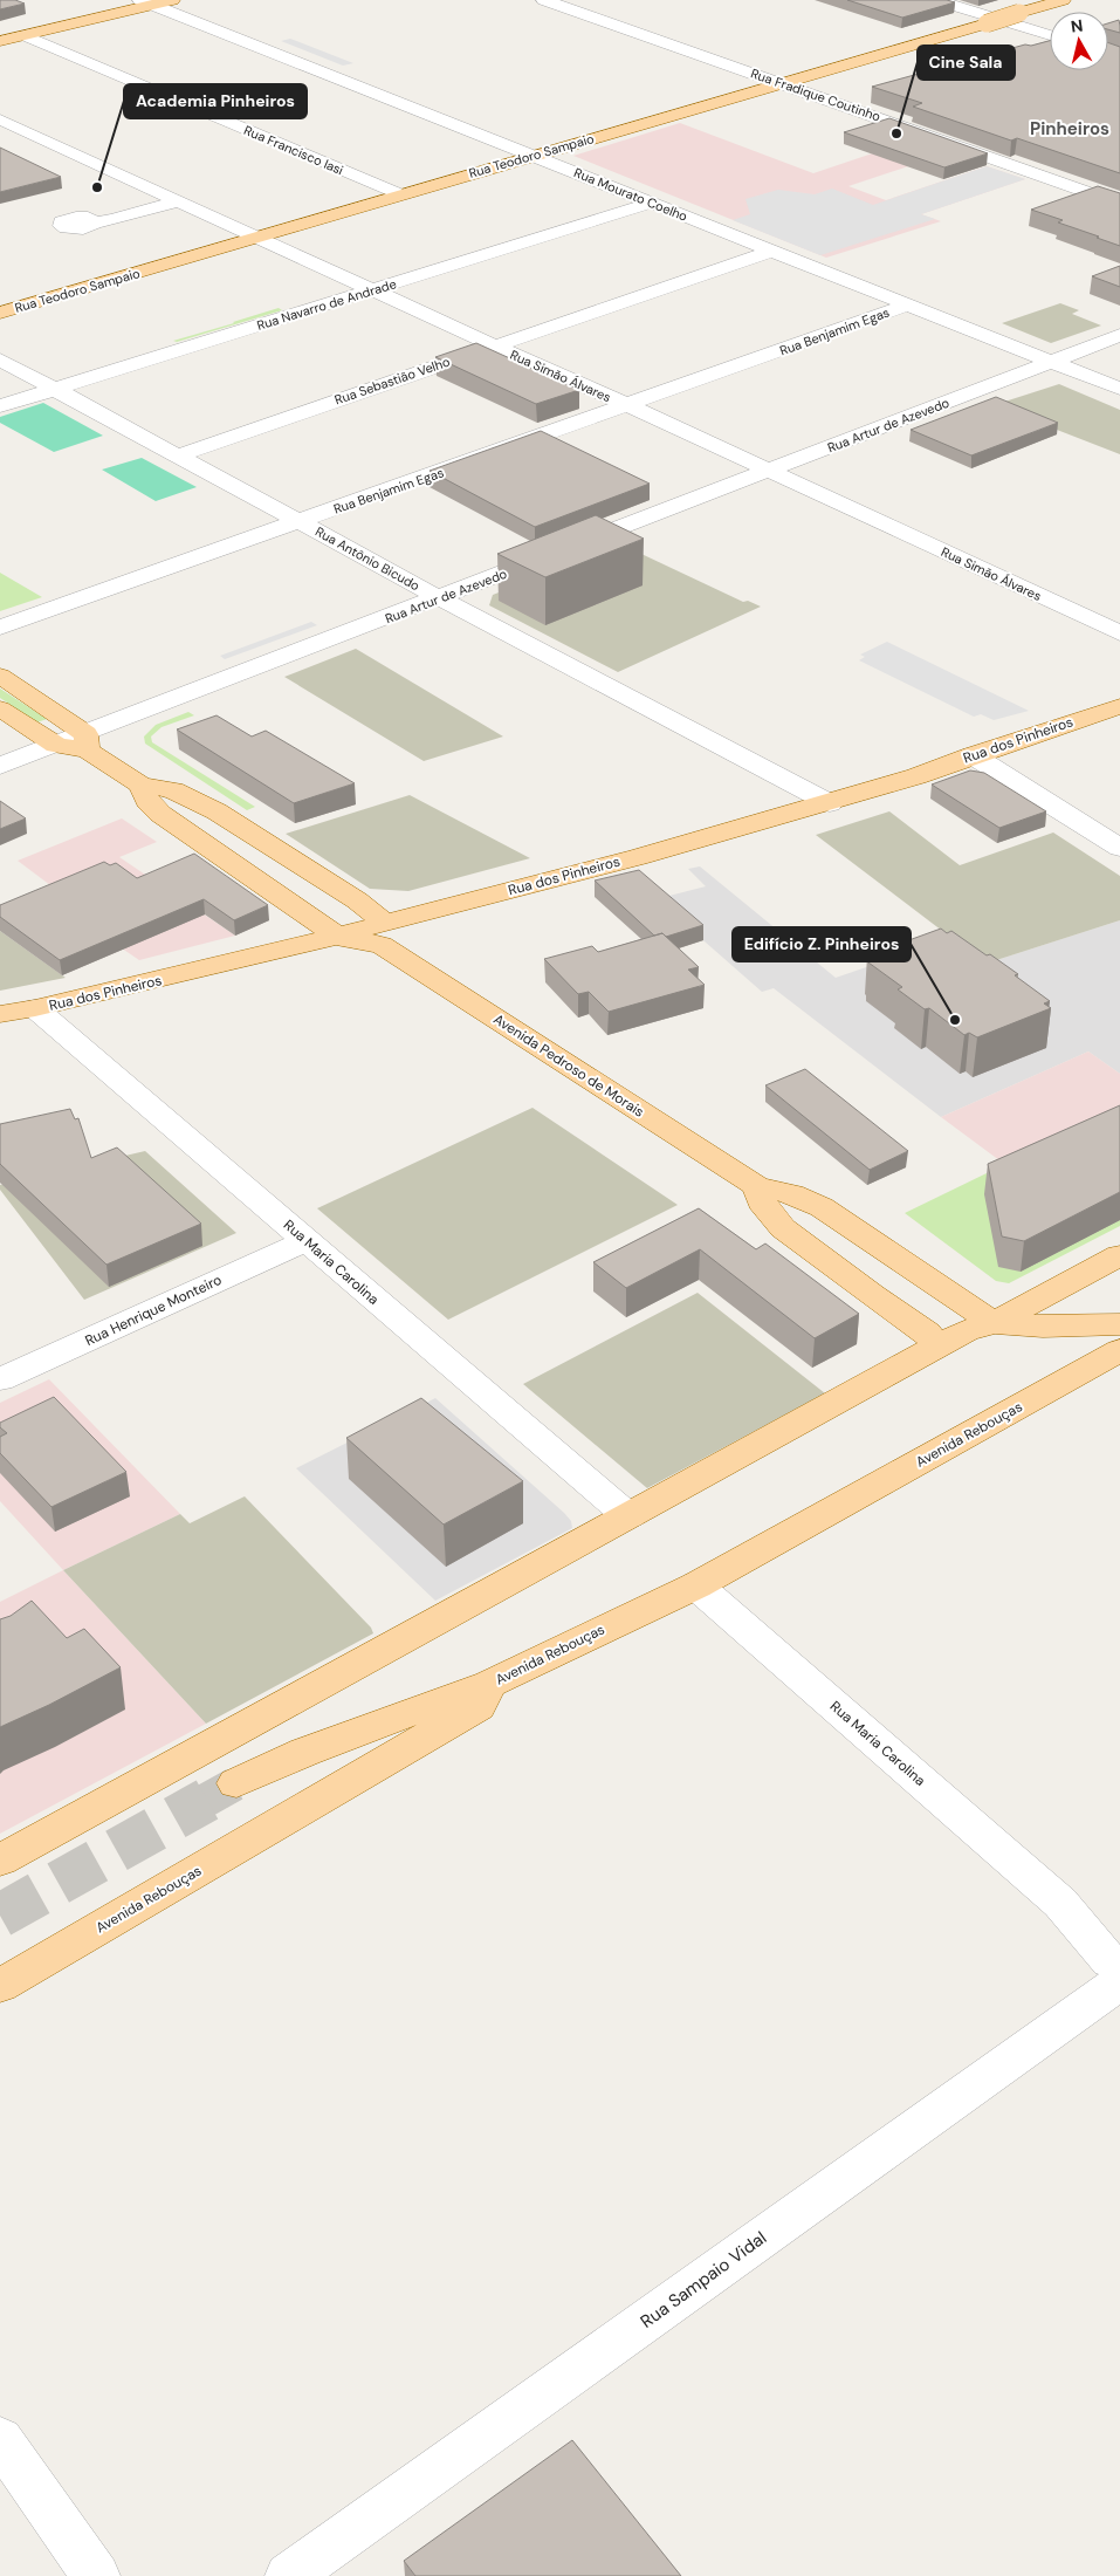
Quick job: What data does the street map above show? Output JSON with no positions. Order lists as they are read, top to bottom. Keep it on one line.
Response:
{"streets":{"main road":["Rua Teodoro Sampaio","Rua dos Pinheiros","Avenida Pedroso de Morais","Avenida Rebouças"],"street":["Rua Fradique Coutinho","Rua Francisco Iasi","Rua Mourato Coelho","Rua Navarro de Andrade","Rua Benjamim Egas","Rua Simão Álvares","Rua Sebastião Velho","Rua Artur de Azevedo","Rua Antônio Bicudo","Rua Maria Carolina","Rua Henrique Monteiro","Rua Sampaio Vidal"]},"crossings":[["Rua Fradique Coutinho","Rua Teodoro Sampaio"],["Rua Francisco Iasi","Rua Teodoro Sampaio"],["Rua Teodoro Sampaio","Rua Mourato Coelho"],["Rua Teodoro Sampaio","Rua Simão Álvares"],["Rua Mourato Coelho","Rua Navarro de Andrade"],["Rua Mourato Coelho","Rua Benjamim Egas"],["Rua Mourato Coelho","Rua Sebastião Velho"],["Rua Mourato Coelho","Rua Artur de Azevedo"],["Rua Navarro de Andrade","Rua Simão Álvares"],["Rua Navarro de Andrade","Rua Antônio Bicudo"],["Rua Benjamim Egas","Rua Simão Álvares"],["Rua Benjamim Egas","Rua Antônio Bicudo"],["Rua Simão Álvares","Rua Sebastião Velho"],["Rua Simão Álvares","Rua Artur de Azevedo"],["Rua Sebastião Velho","Rua Antônio Bicudo"],["Rua Artur de Azevedo","Rua Antônio Bicudo"],["Rua Artur de Azevedo","Avenida Pedroso de Morais"],["Rua Antônio Bicudo","Rua dos Pinheiros"],["Rua dos Pinheiros","Avenida Pedroso de Morais"],["Rua dos Pinheiros","Rua Maria Carolina"],["Rua Maria Carolina","Rua Henrique Monteiro"],["Rua Maria Carolina","Avenida Rebouças"],["Rua Maria Carolina","Rua Sampaio Vidal"]],"districts":["Pinheiros"],"places":["Cine Sala","Academia Pinheiros","Edifício Z. Pinheiros"],"north":"top"}
